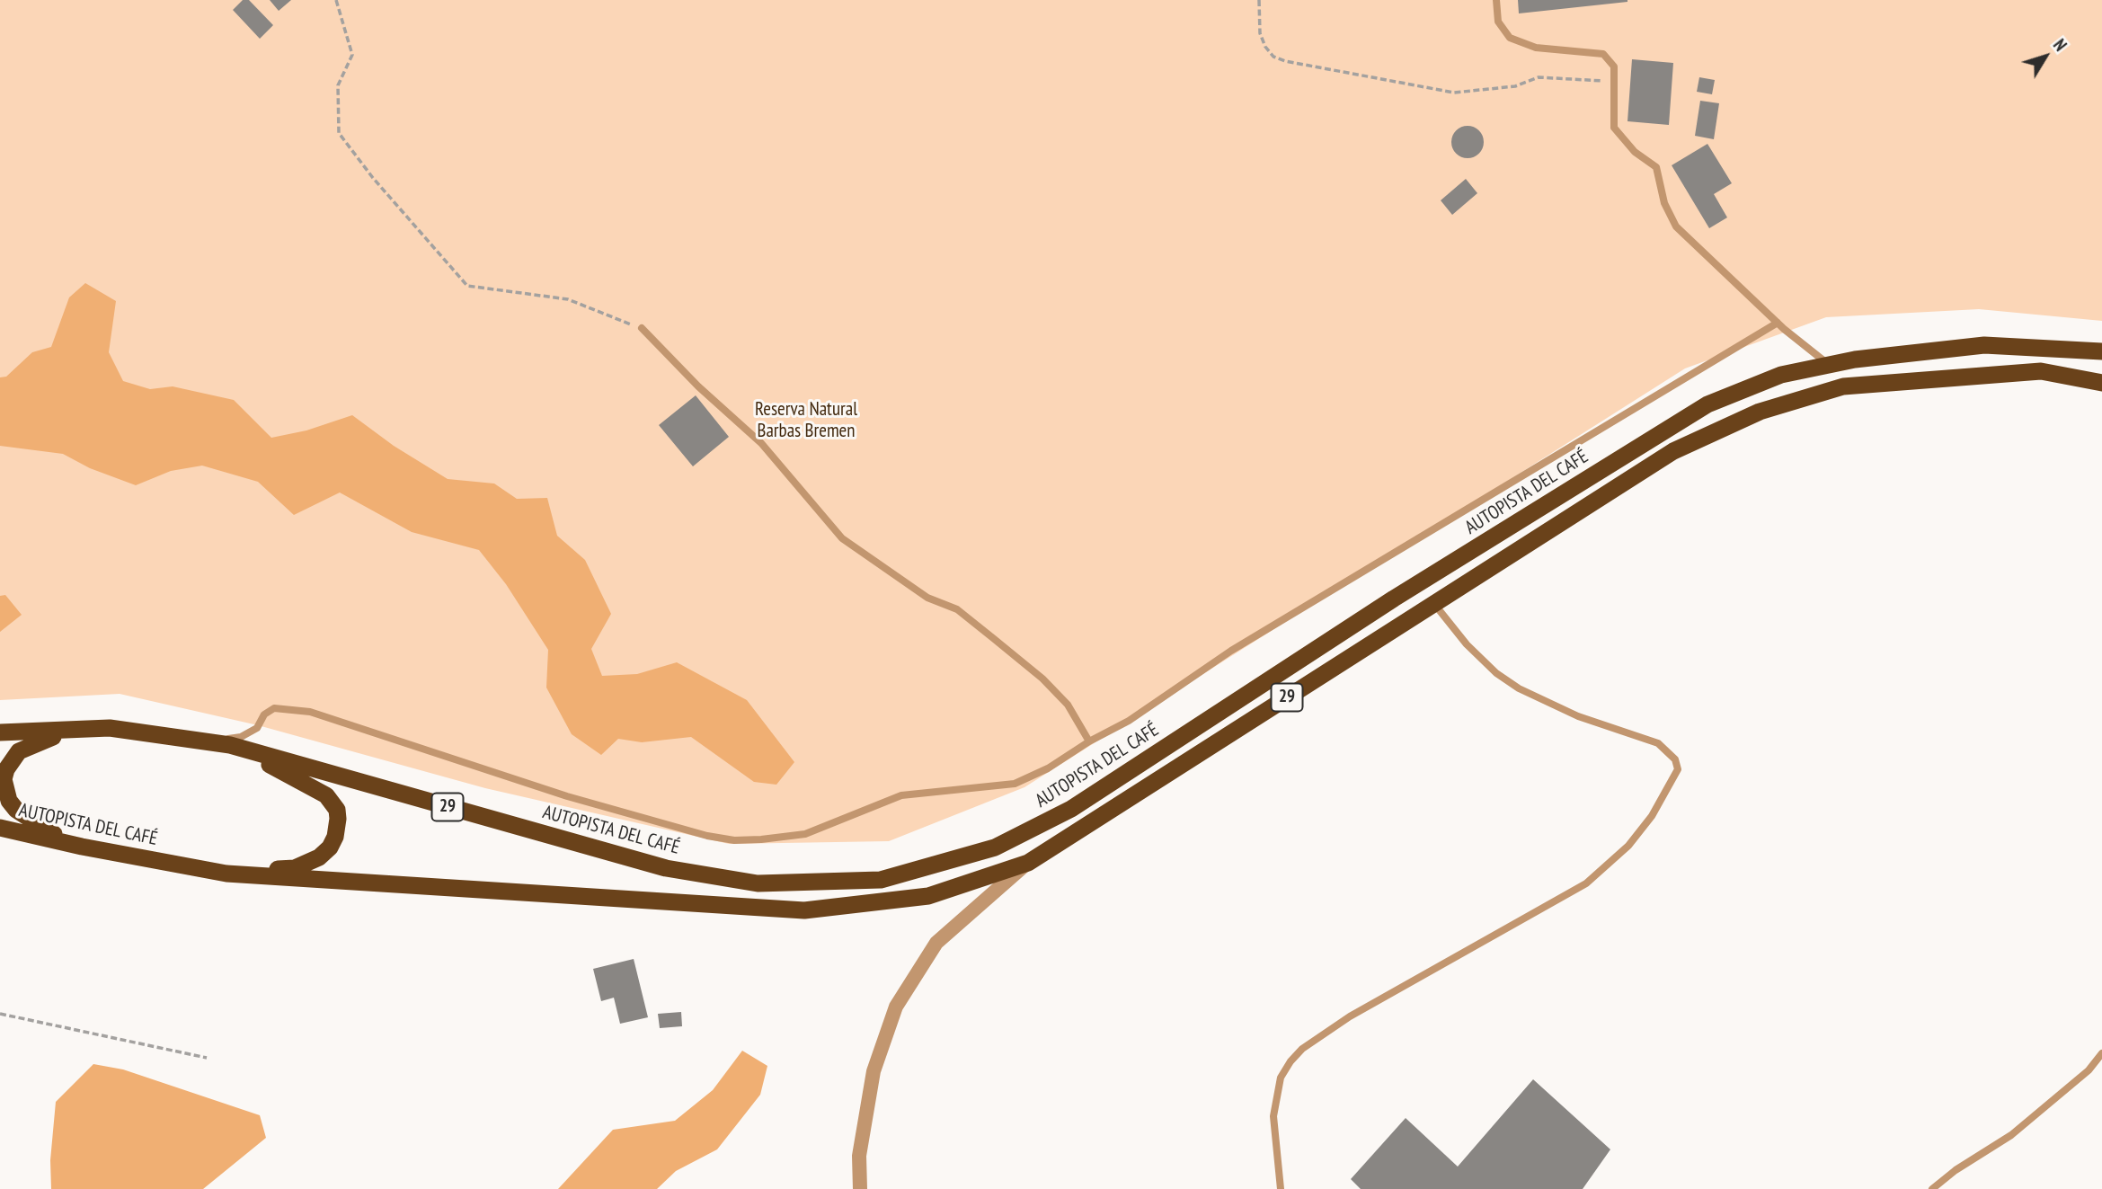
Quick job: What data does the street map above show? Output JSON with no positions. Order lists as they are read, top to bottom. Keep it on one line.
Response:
{"streets":{"highway":["AUTOPISTA DEL CAFÉ","29"]},"parks":["Reserva Natural Barbas Bremen"],"north":"top right"}
